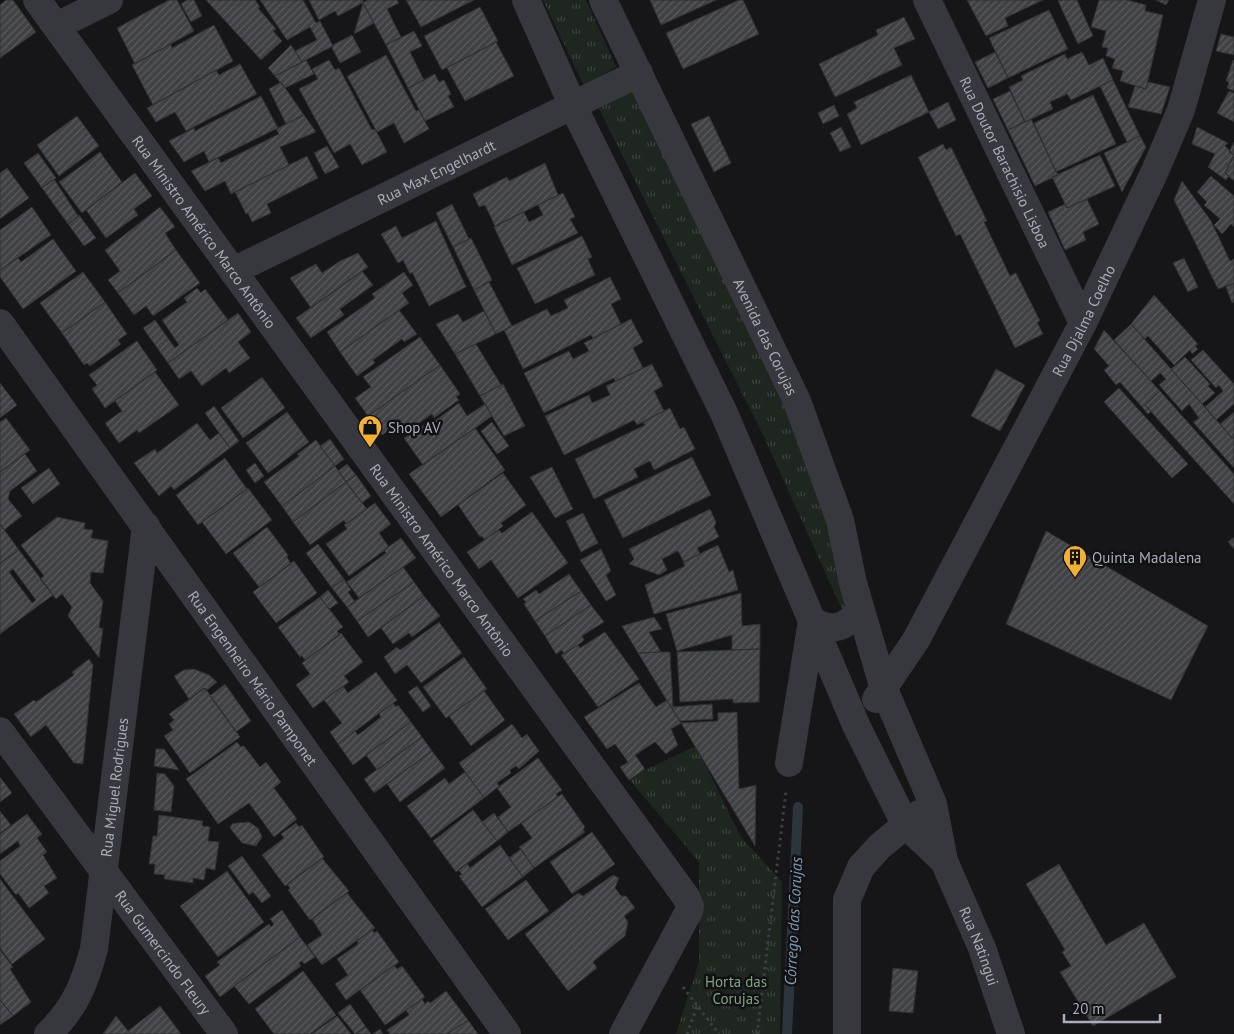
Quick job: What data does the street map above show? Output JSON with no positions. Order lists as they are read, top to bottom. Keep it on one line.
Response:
{"streets":{"street":["Rua Doutor Barachisio Lisboa","Rua Max Engelhardt","Rua Ministro Américo Marco Antônio","Rua Djalma Coelho","Avenida das Corujas","Rua Engenheiro Mário Pamponet","Rua Miguel Rodrigues","Rua Natingui","Rua Gumercindo Fleury"]},"crossings":[["Rua Doutor Barachisio Lisboa","Rua Djalma Coelho"],["Rua Max Engelhardt","Rua Ministro Américo Marco Antônio"],["Rua Max Engelhardt","Avenida das Corujas"],["Rua Djalma Coelho","Avenida das Corujas"],["Rua Djalma Coelho","Rua Natingui"],["Avenida das Corujas","Rua Natingui"],["Rua Engenheiro Mário Pamponet","Rua Miguel Rodrigues"],["Rua Miguel Rodrigues","Rua Gumercindo Fleury"]],"water":["Córrego das Corujas"],"parks":["Horta das Corujas"],"places":{"shop":["Shop AV"],"building":["Quinta Madalena"]},"scale_bar":"20 m"}
